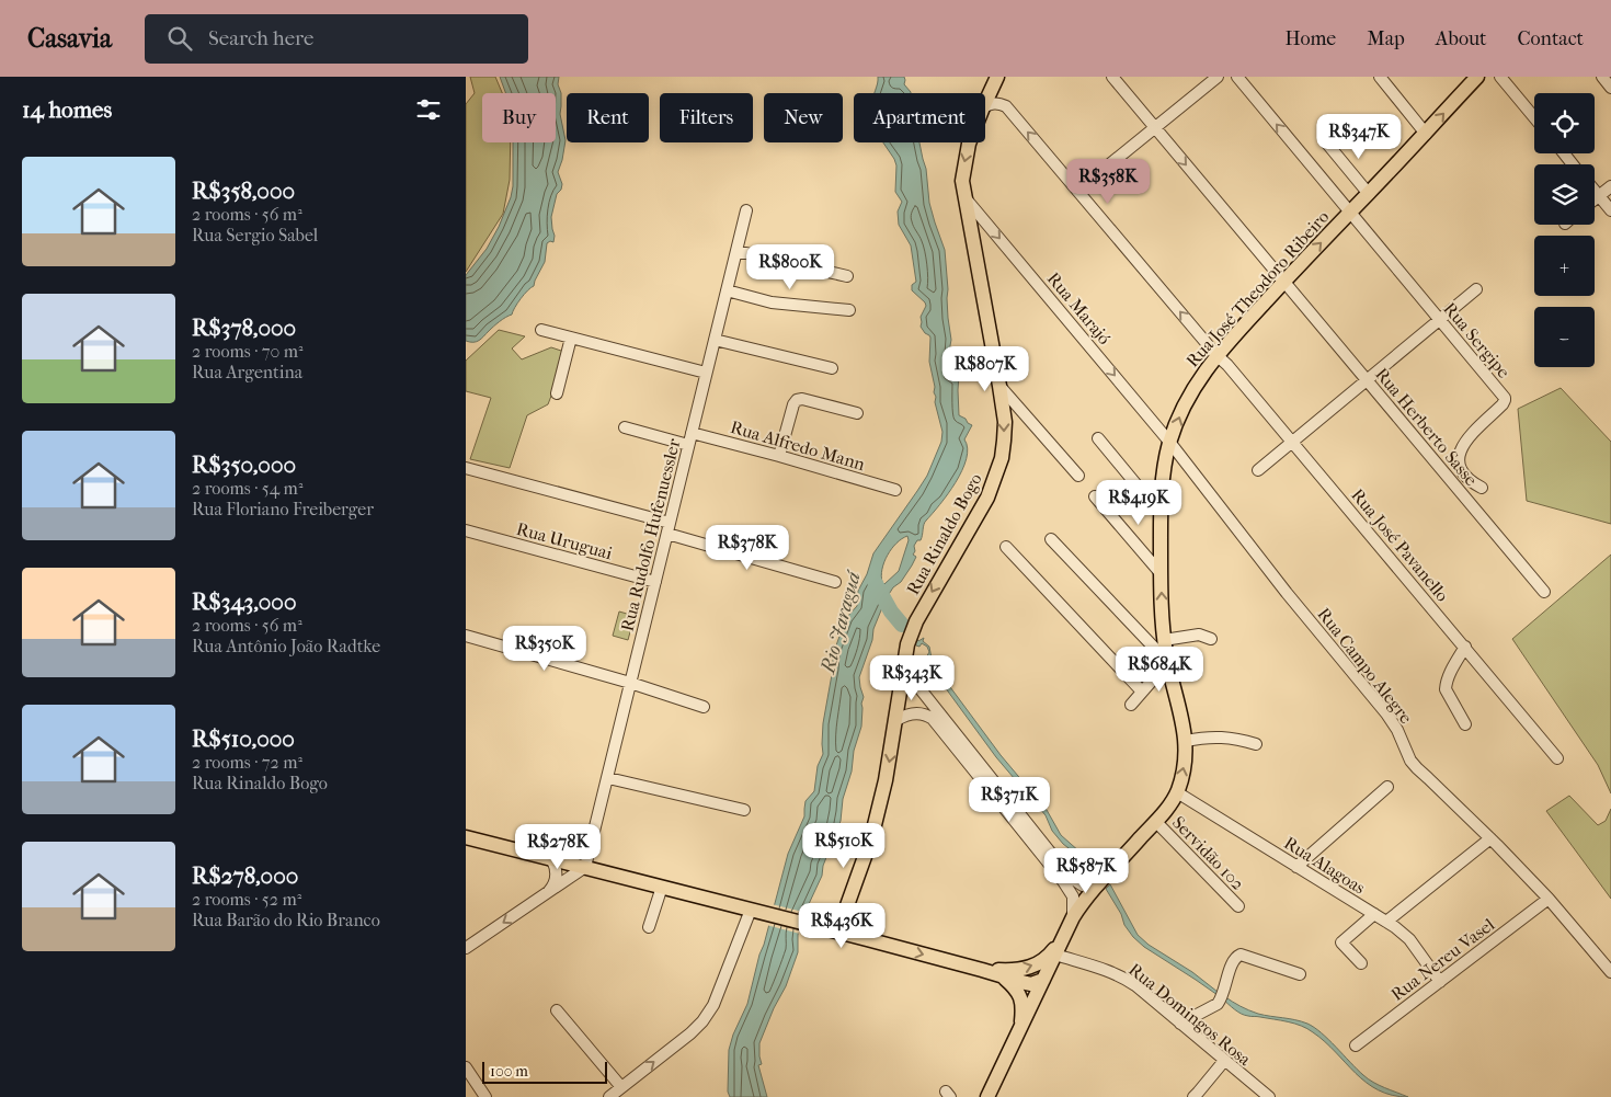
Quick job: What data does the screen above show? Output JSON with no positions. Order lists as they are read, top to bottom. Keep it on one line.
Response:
{"streets":{"main road":["Rua José Theodoro Ribeiro","Rua Rinaldo Bogo"],"street":["Rua Marajó","Rua Sergipe","Rua Herberto Sasse","Rua Alfredo Mann","Rua Rudolfo Hufenuessler","Rua Uruguai","Rua José Pavanello","Rua Campo Alegre","Servidão 102","Rua Alagoas","Rua Nereu Vasel","Rua Domingos Rosa"]},"crossings":[["Rua José Theodoro Ribeiro","Rua Marajó"],["Rua José Theodoro Ribeiro","Rua Sergipe"],["Rua José Theodoro Ribeiro","Rua Herberto Sasse"],["Rua José Theodoro Ribeiro","Rua José Pavanello"],["Rua José Theodoro Ribeiro","Rua Campo Alegre"],["Rua José Theodoro Ribeiro","Servidão 102"],["Rua José Theodoro Ribeiro","Rua Alagoas"],["Rua José Theodoro Ribeiro","Rua Domingos Rosa"],["Rua Marajó","Rua Rinaldo Bogo"],["Rua Marajó","Rua Campo Alegre"],["Rua Alfredo Mann","Rua Rudolfo Hufenuessler"],["Rua Rudolfo Hufenuessler","Rua Uruguai"],["Rua Campo Alegre","Rua Nereu Vasel"],["Rua Alagoas","Rua Nereu Vasel"]],"one_way":["Rua Rinaldo Bogo","Rua José Pavanello"],"water":["Rio Jaraguá"],"scale_bar":"100 m","page":{"header":"Casavia","search":"Search here","nav":["Home","Map","About","Contact"],"heading":"14 homes","map_buttons":["+","−"],"chip":["Buy","Rent","Filters","New","Apartment"],"price":["R$347K","R$358K","R$800K","R$807K","R$419K","R$378K","R$350K","R$684K","R$343K","R$371K","R$510K","R$278K","R$587K","R$436K"],"list":[{"name":"R$358,000","note":"2 rooms · 56 m² · Rua Sergio Sabel"},{"name":"R$378,000","note":"2 rooms · 70 m² · Rua Argentina"},{"name":"R$350,000","note":"2 rooms · 54 m² · Rua Floriano Freiberger"},{"name":"R$343,000","note":"2 rooms · 56 m² · Rua Antônio João Radtke"},{"name":"R$510,000","note":"2 rooms · 72 m² · Rua Rinaldo Bogo"},{"name":"R$278,000","note":"2 rooms · 52 m² · Rua Barão do Rio Branco"}],"scale":"100 m"}}
